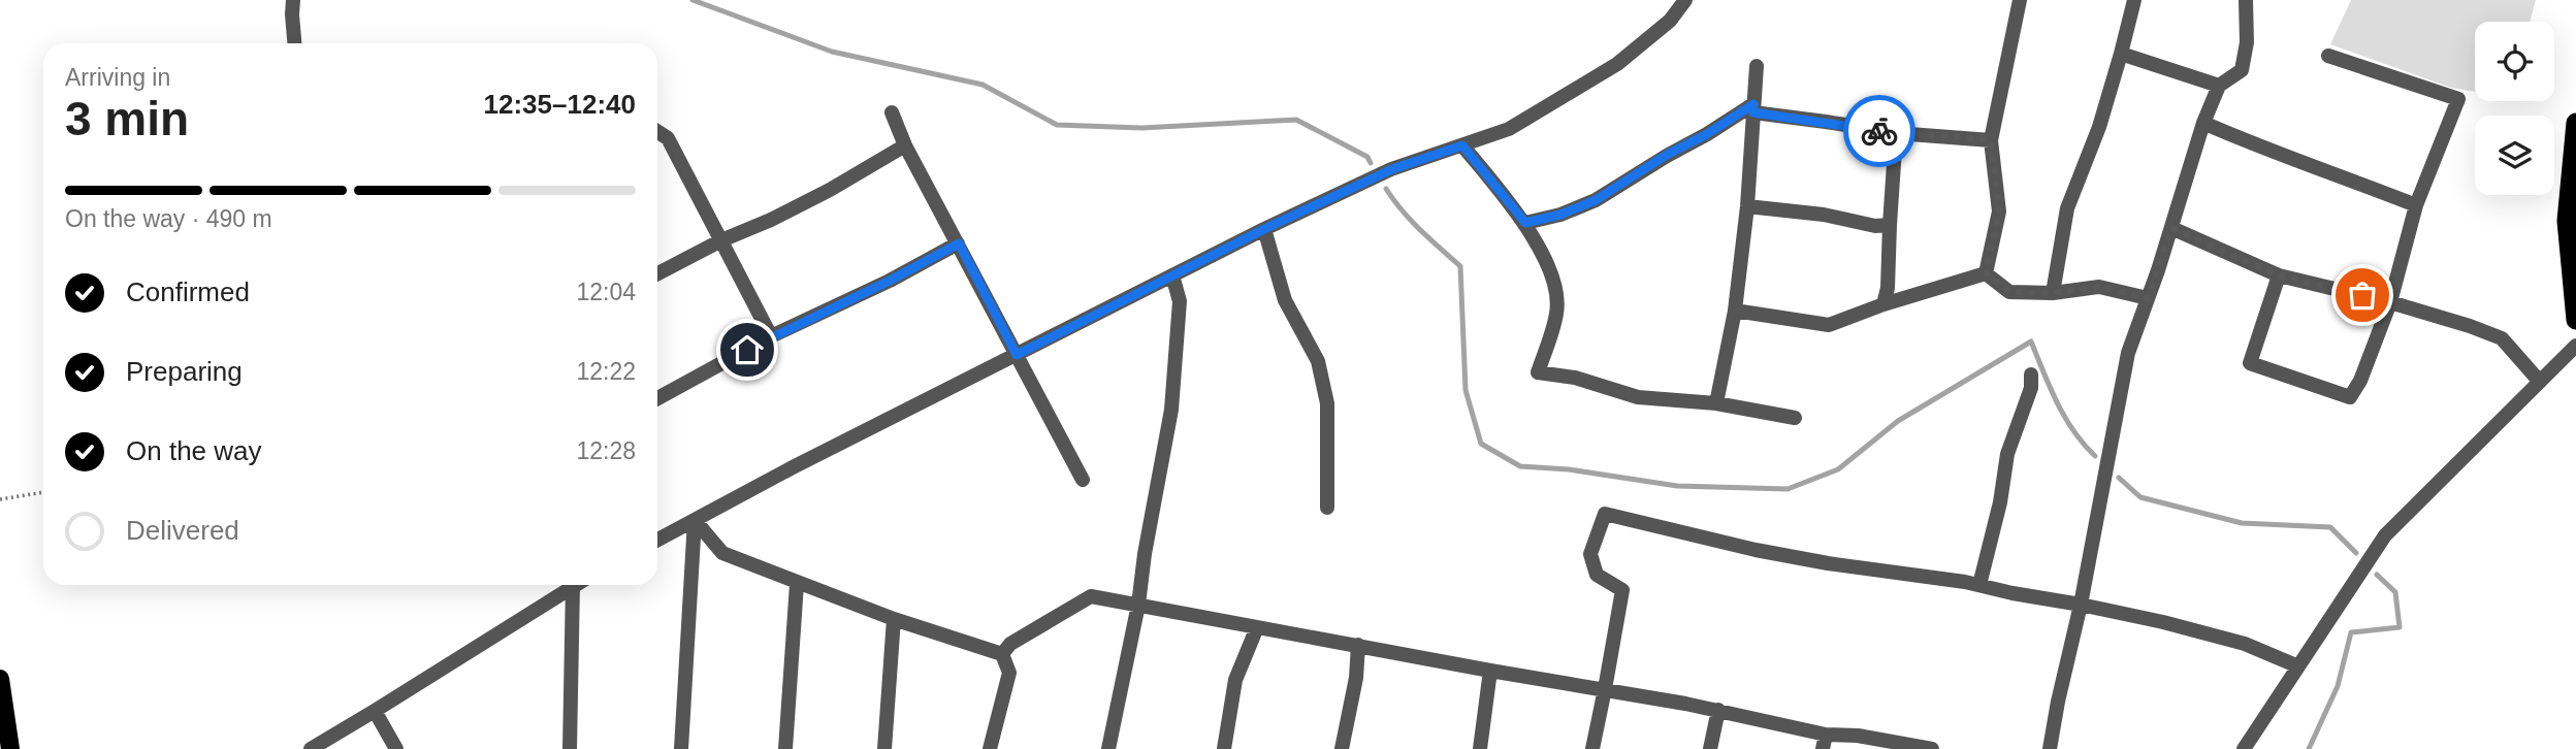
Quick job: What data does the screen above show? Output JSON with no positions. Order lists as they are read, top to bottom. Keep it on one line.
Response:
{"page":{"heading":["3 min","Arriving in","12:35–12:40"],"bar":"On the way · 490 m","list":[["Confirmed","12:04"],["Preparing","12:22"],["On the way","12:28"],"Delivered"]}}
